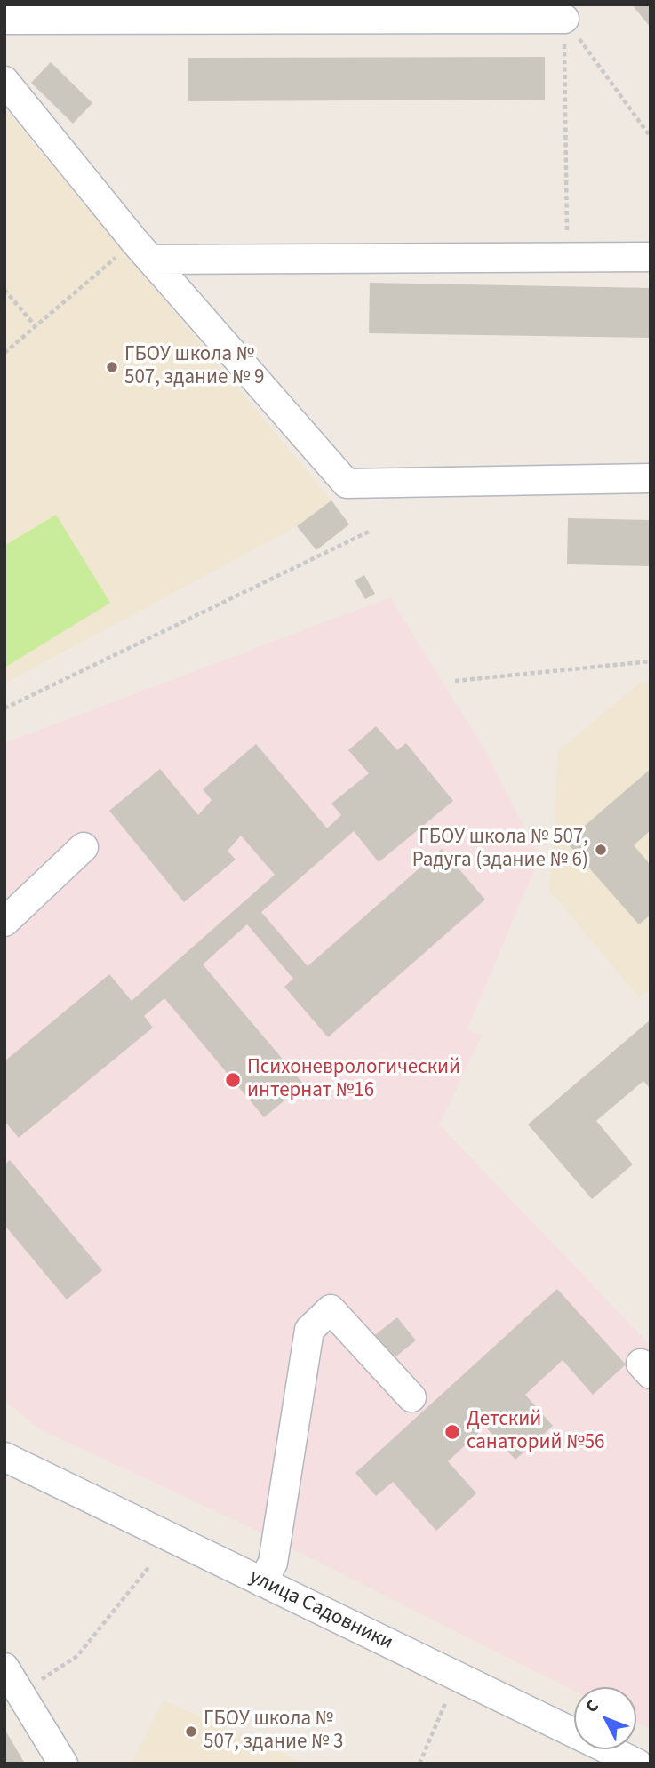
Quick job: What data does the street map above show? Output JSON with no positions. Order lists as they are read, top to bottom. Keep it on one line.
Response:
{"streets":{"street":["улица Садовники"]},"places":["ГБОУ школа № 507, здание № 9","ГБОУ школа № 507, Радуга (здание № 6)","Психоневрологический интернат №16","Детский санаторий №56","ГБОУ школа № 507, здание № 3"],"north":"top left"}
